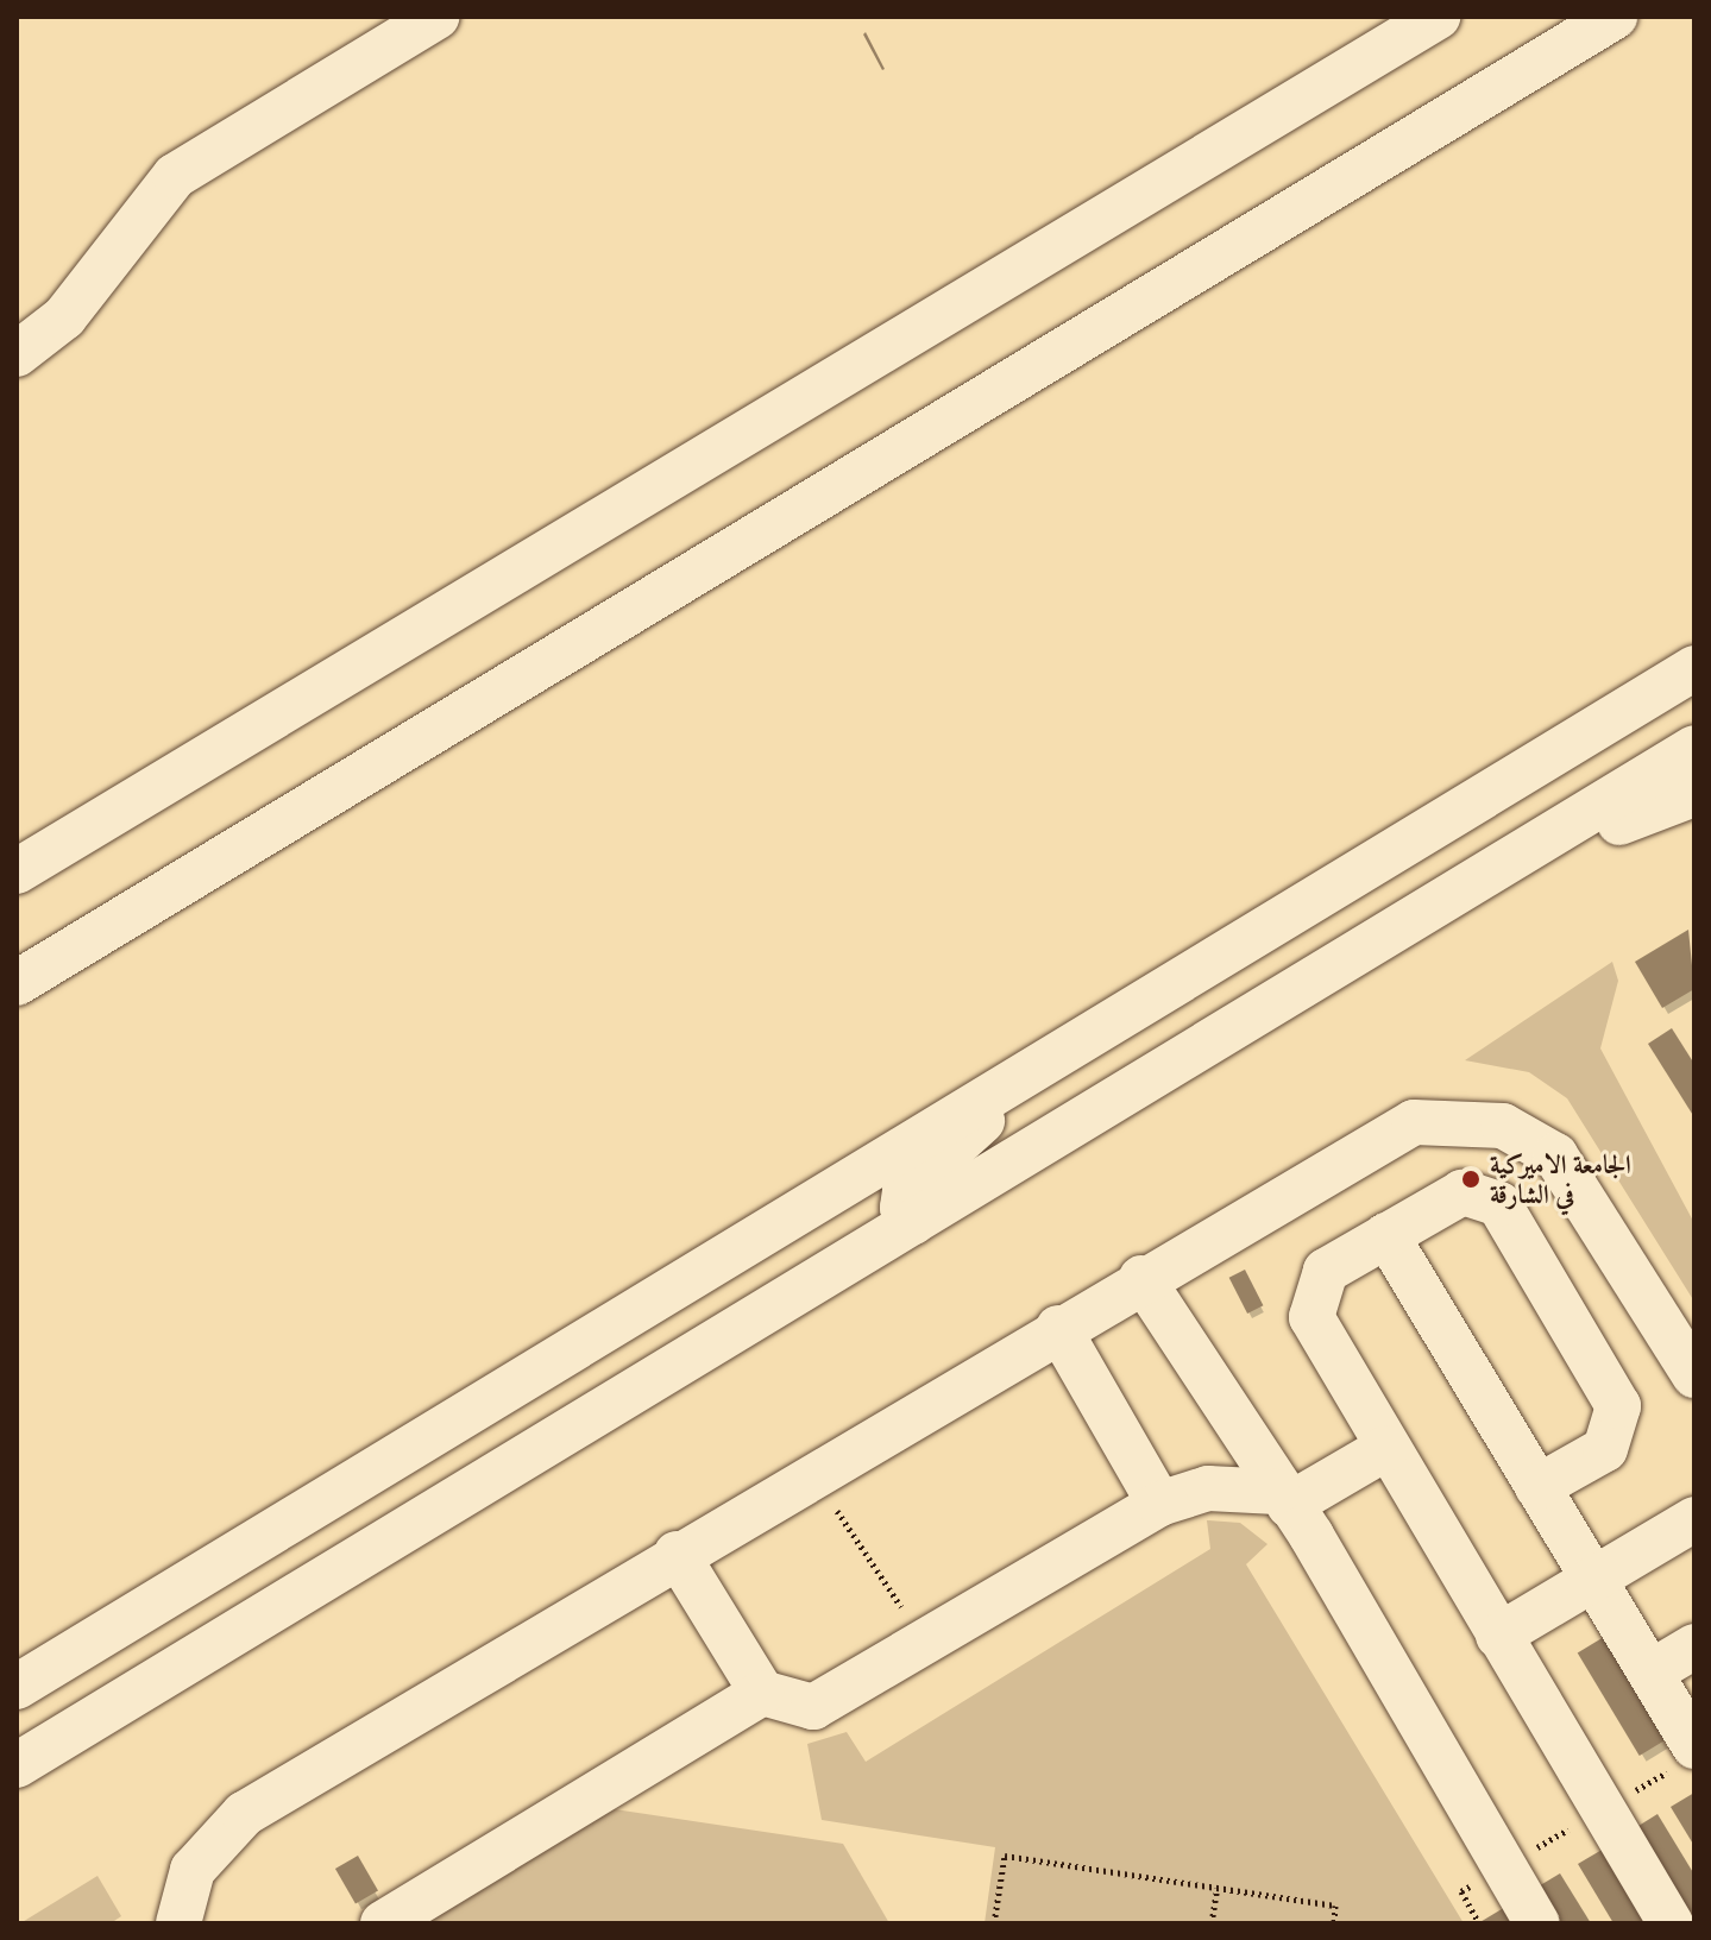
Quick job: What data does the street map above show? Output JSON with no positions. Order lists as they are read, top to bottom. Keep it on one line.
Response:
{"places":["الجامعة الاميركية في الشارقة"]}
